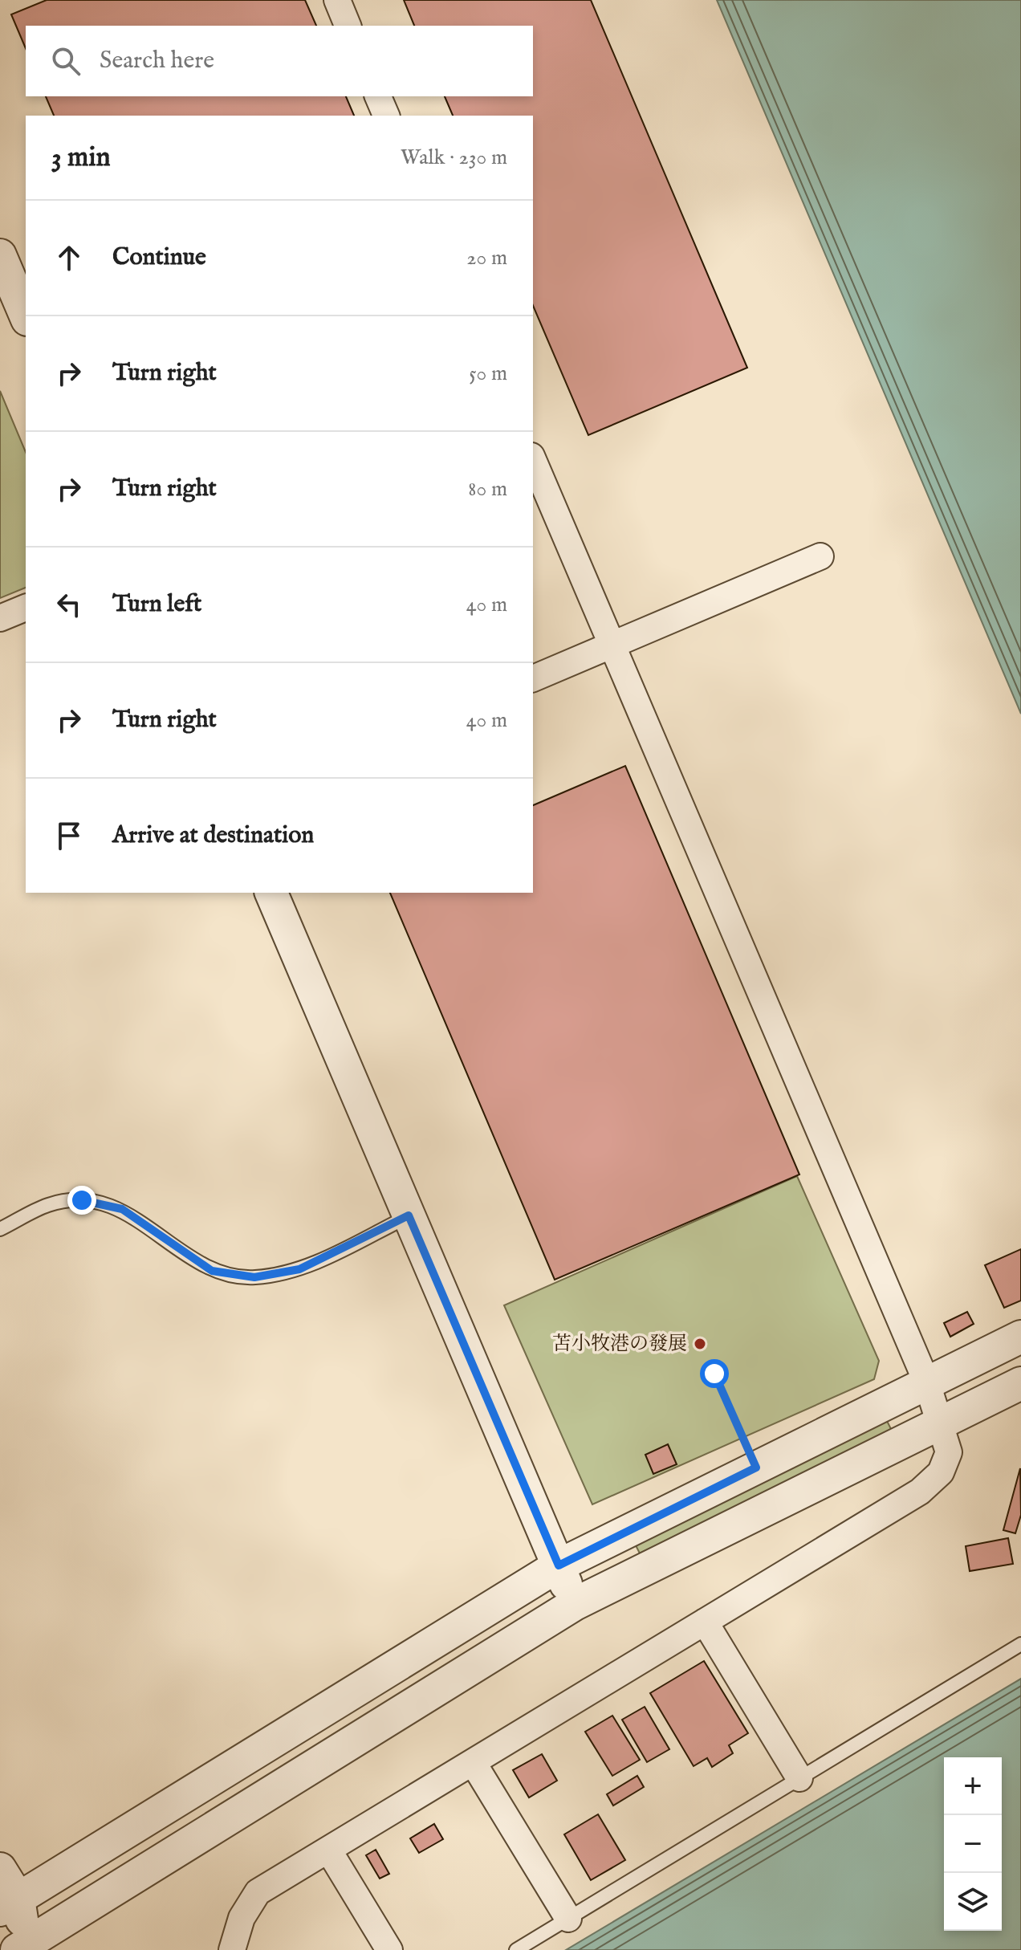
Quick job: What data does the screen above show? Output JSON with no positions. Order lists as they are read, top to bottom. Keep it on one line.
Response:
{"places":["苫小牧港の發展"],"page":{"search":"Search here","heading":["3 min","Walk · 230 m"],"list":[["Continue","20 m"],["Turn right","50 m"],["Turn right","80 m"],["Turn left","40 m"],["Turn right","40 m"],"Arrive at destination"],"map_buttons":["+","−"]}}
